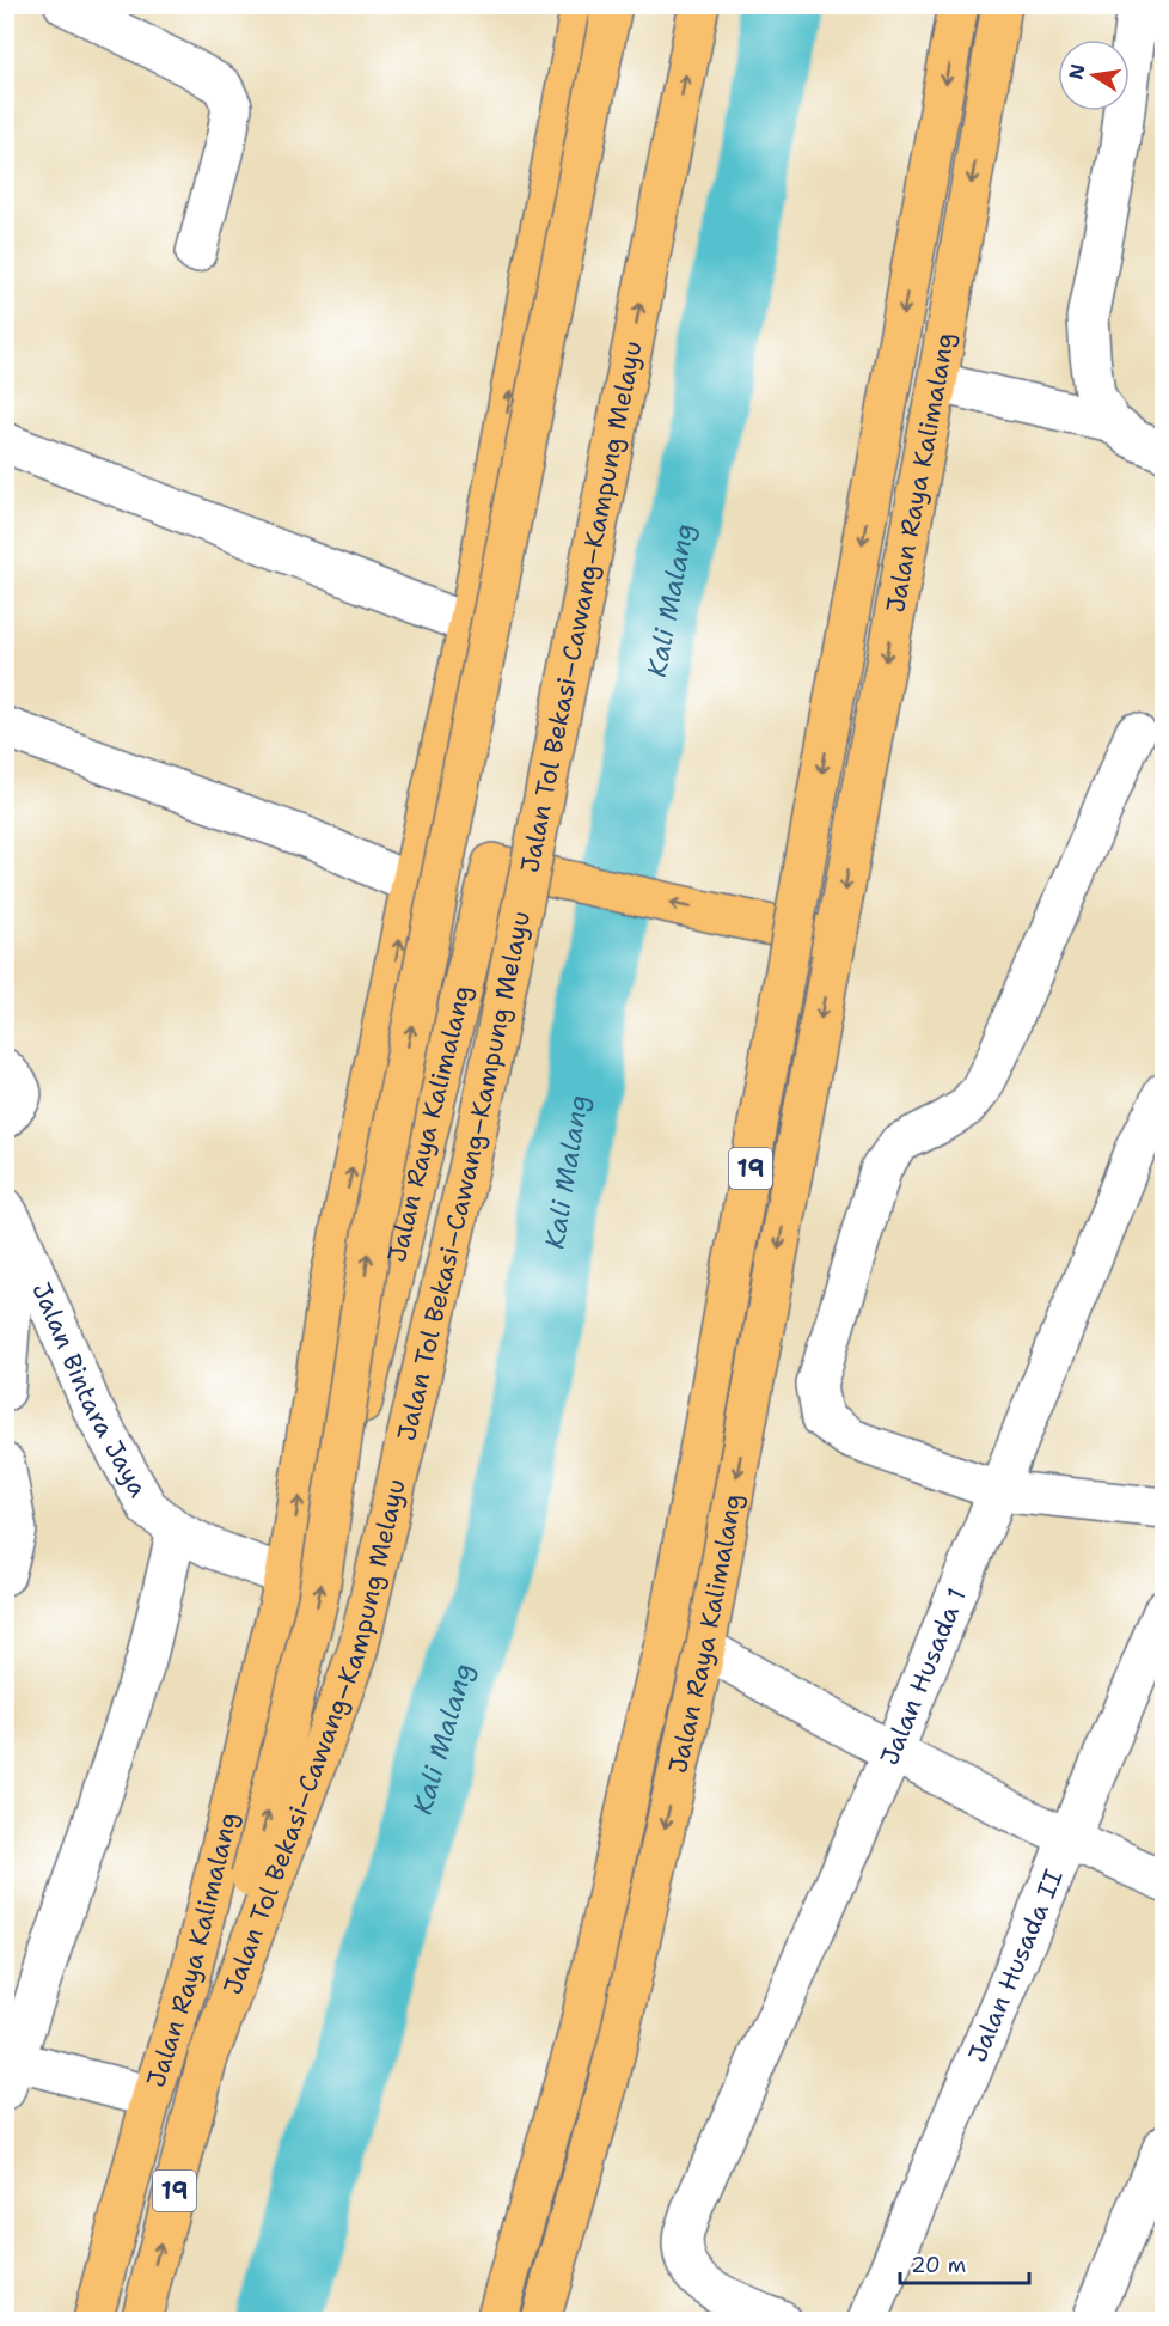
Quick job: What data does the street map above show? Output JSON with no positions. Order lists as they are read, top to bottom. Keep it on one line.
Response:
{"streets":{"main road":["Jalan Raya Kalimalang","Jalan Tol Bekasi–Cawang–Kampung Melayu","19"],"street":["Jalan Bintara Jaya","Jalan Husada 1","Jalan Husada II"]},"crossings":[["Jalan Raya Kalimalang","Jalan Bintara Jaya"]],"water":["Kali Malang"],"scale_bar":"20 m","north":"left"}
